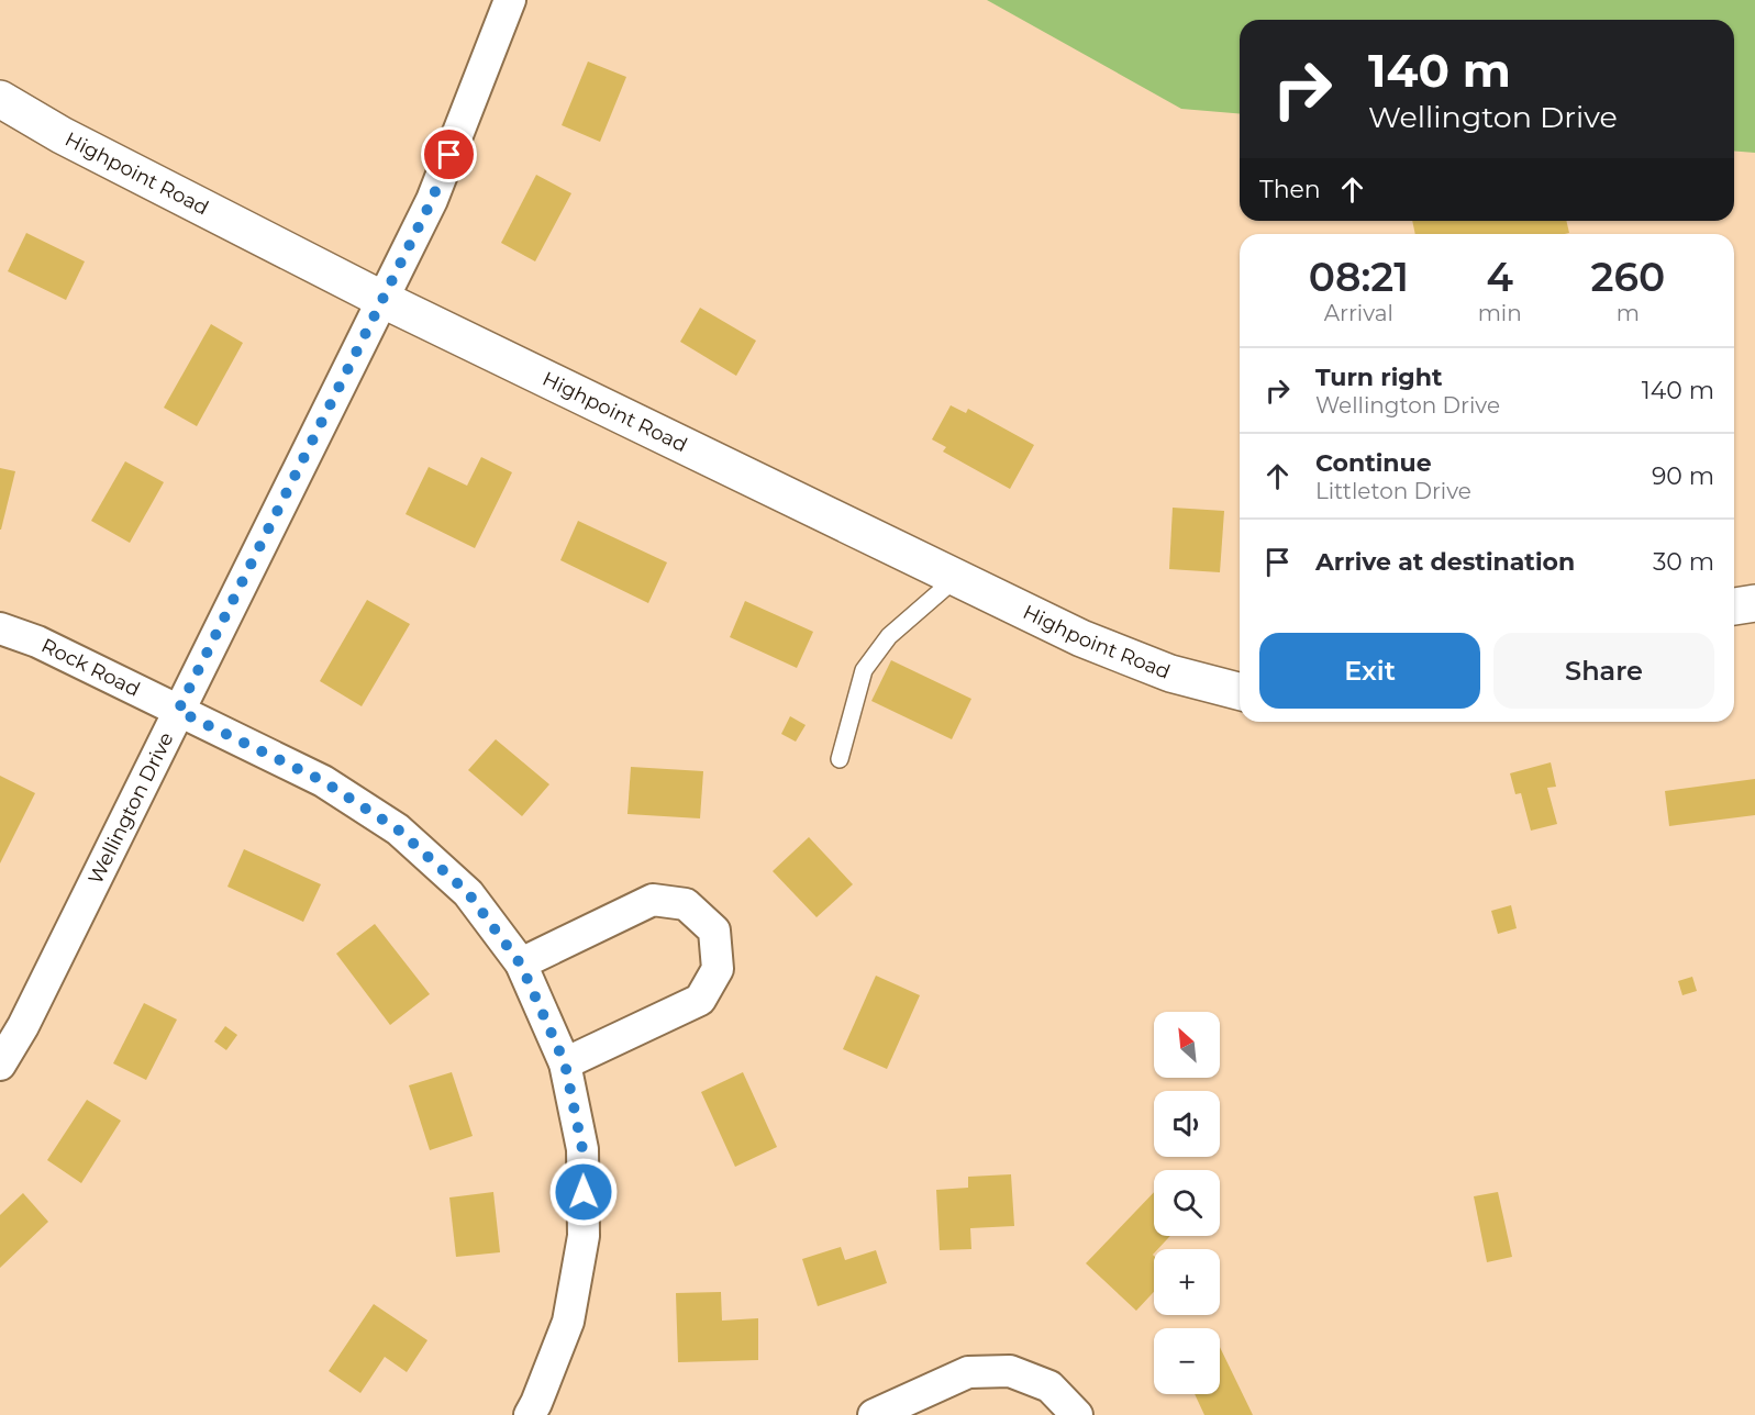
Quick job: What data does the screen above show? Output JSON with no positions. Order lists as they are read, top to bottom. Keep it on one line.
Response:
{"streets":{"street":["Highpoint Road","Rock Road","Wellington Drive"]},"crossings":[["Highpoint Road","Wellington Drive"],["Rock Road","Wellington Drive"]],"north":"top left","page":{"turn":["140 m","Wellington Drive"],"then":"Then","eta":["08:21","Arrival","4","min","260","m"],"list":[{"name":"Turn right","note":"Wellington Drive","value":"140 m"},{"name":"Continue","note":"Littleton Drive","value":"90 m"},{"name":"Arrive at destination","value":"30 m"}],"buttons":["Exit","Share"],"map_buttons":["+","−"]}}
